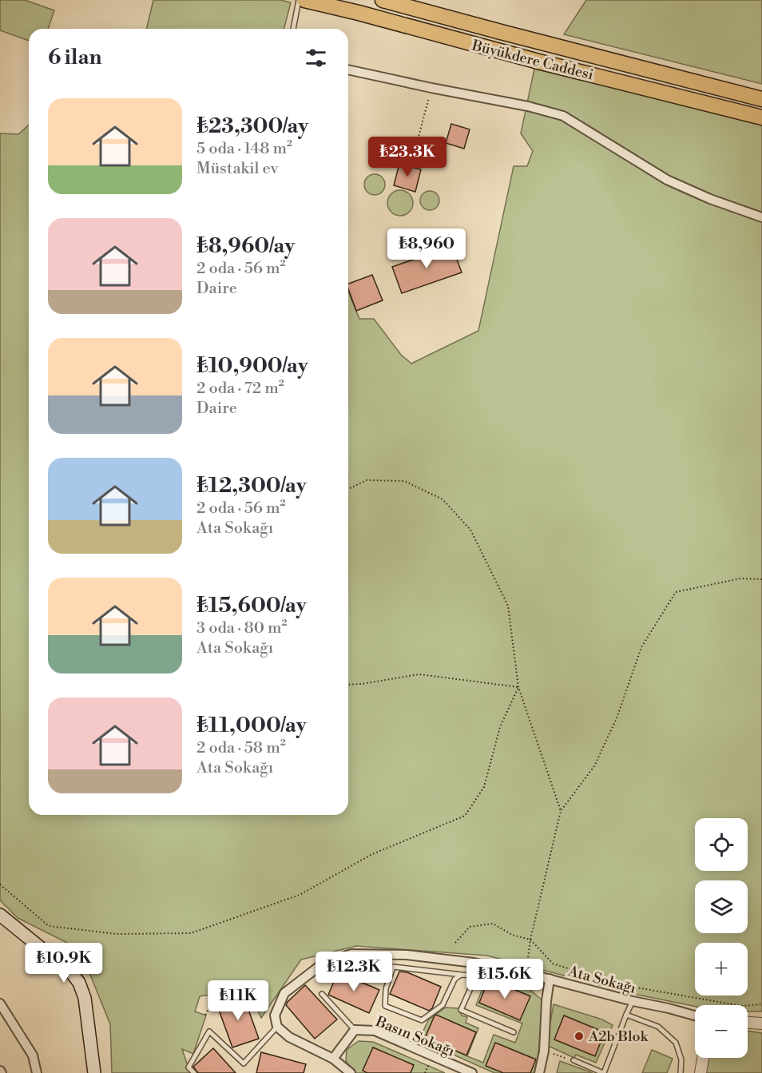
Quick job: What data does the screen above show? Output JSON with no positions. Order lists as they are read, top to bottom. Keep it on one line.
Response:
{"streets":{"main road":["Büyükdere Caddesi"],"street":["Ata Sokağı","Basın Sokağı"]},"places":["A2b Blok"],"page":{"heading":"6 ilan","list":[{"name":"₺23,300/ay","note":"5 oda · 148 m² · Müstakil ev"},{"name":"₺8,960/ay","note":"2 oda · 56 m² · Daire"},{"name":"₺10,900/ay","note":"2 oda · 72 m² · Daire"},{"name":"₺12,300/ay","note":"2 oda · 56 m² · Ata Sokağı"},{"name":"₺15,600/ay","note":"3 oda · 80 m² · Ata Sokağı"},{"name":"₺11,000/ay","note":"2 oda · 58 m² · Ata Sokağı"}],"price":["₺23.3K","₺8,960","₺10.9K","₺12.3K","₺15.6K","₺11K"],"map_buttons":["+","−"]}}
